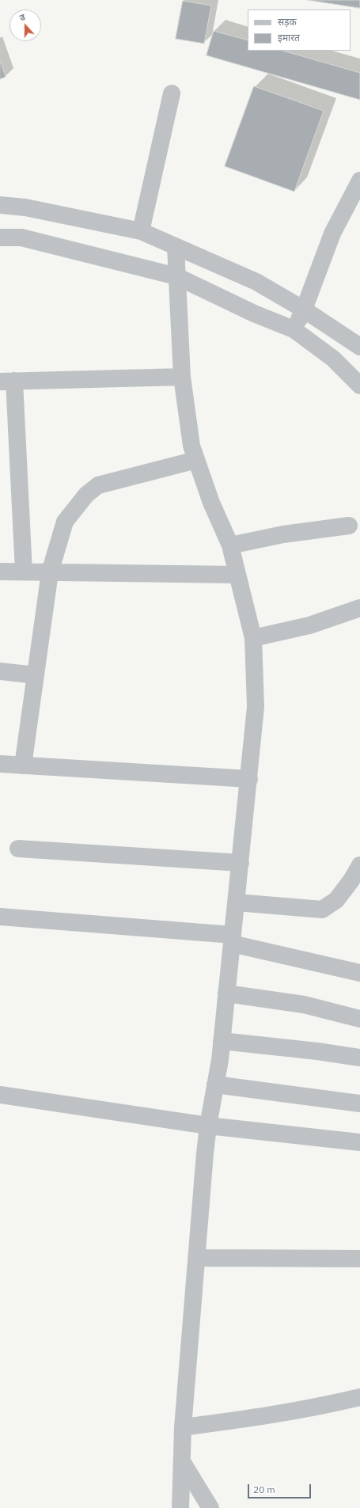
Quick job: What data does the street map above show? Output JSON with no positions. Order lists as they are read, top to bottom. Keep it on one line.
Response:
{"legend":["सड़क","इमारत"],"scale_bar":"20 m","north":"top"}
